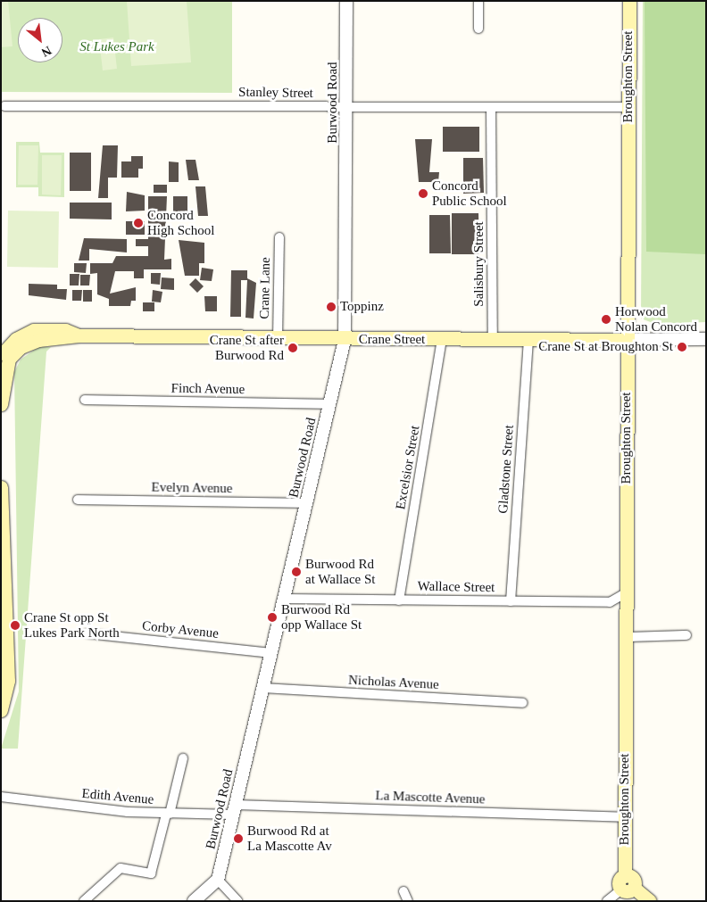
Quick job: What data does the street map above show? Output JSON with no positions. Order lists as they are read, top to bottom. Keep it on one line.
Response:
{"streets":{"main road":["Broughton Street","Crane Street"],"street":["Stanley Street","Burwood Road","Salisbury Street","Crane Lane","Finch Avenue","Excelsior Street","Gladstone Street","Evelyn Avenue","Wallace Street","Corby Avenue","Nicholas Avenue","Edith Avenue","La Mascotte Avenue"]},"crossings":[["Broughton Street","Stanley Street"],["Broughton Street","Crane Street"],["Broughton Street","Wallace Street"],["Broughton Street","La Mascotte Avenue"],["Stanley Street","Burwood Road"],["Stanley Street","Salisbury Street"],["Burwood Road","Crane Street"],["Burwood Road","Finch Avenue"],["Burwood Road","Evelyn Avenue"],["Burwood Road","Wallace Street"],["Burwood Road","Corby Avenue"],["Burwood Road","Nicholas Avenue"],["Burwood Road","Edith Avenue"],["Burwood Road","La Mascotte Avenue"],["Salisbury Street","Crane Street"],["Crane Lane","Crane Street"],["Crane Street","Excelsior Street"],["Crane Street","Gladstone Street"],["Excelsior Street","Wallace Street"],["Gladstone Street","Wallace Street"],["Edith Avenue","La Mascotte Avenue"]],"parks":["St Lukes Park"],"places":["Concord Public School","Concord High School","Toppinz","Horwood Nolan Concord","Crane St at Broughton St","Crane St after Burwood Rd","Burwood Rd at Wallace St","Burwood Rd opp Wallace St","Crane St opp St Lukes Park North","Burwood Rd at La Mascotte Av"],"north":"bottom right"}
